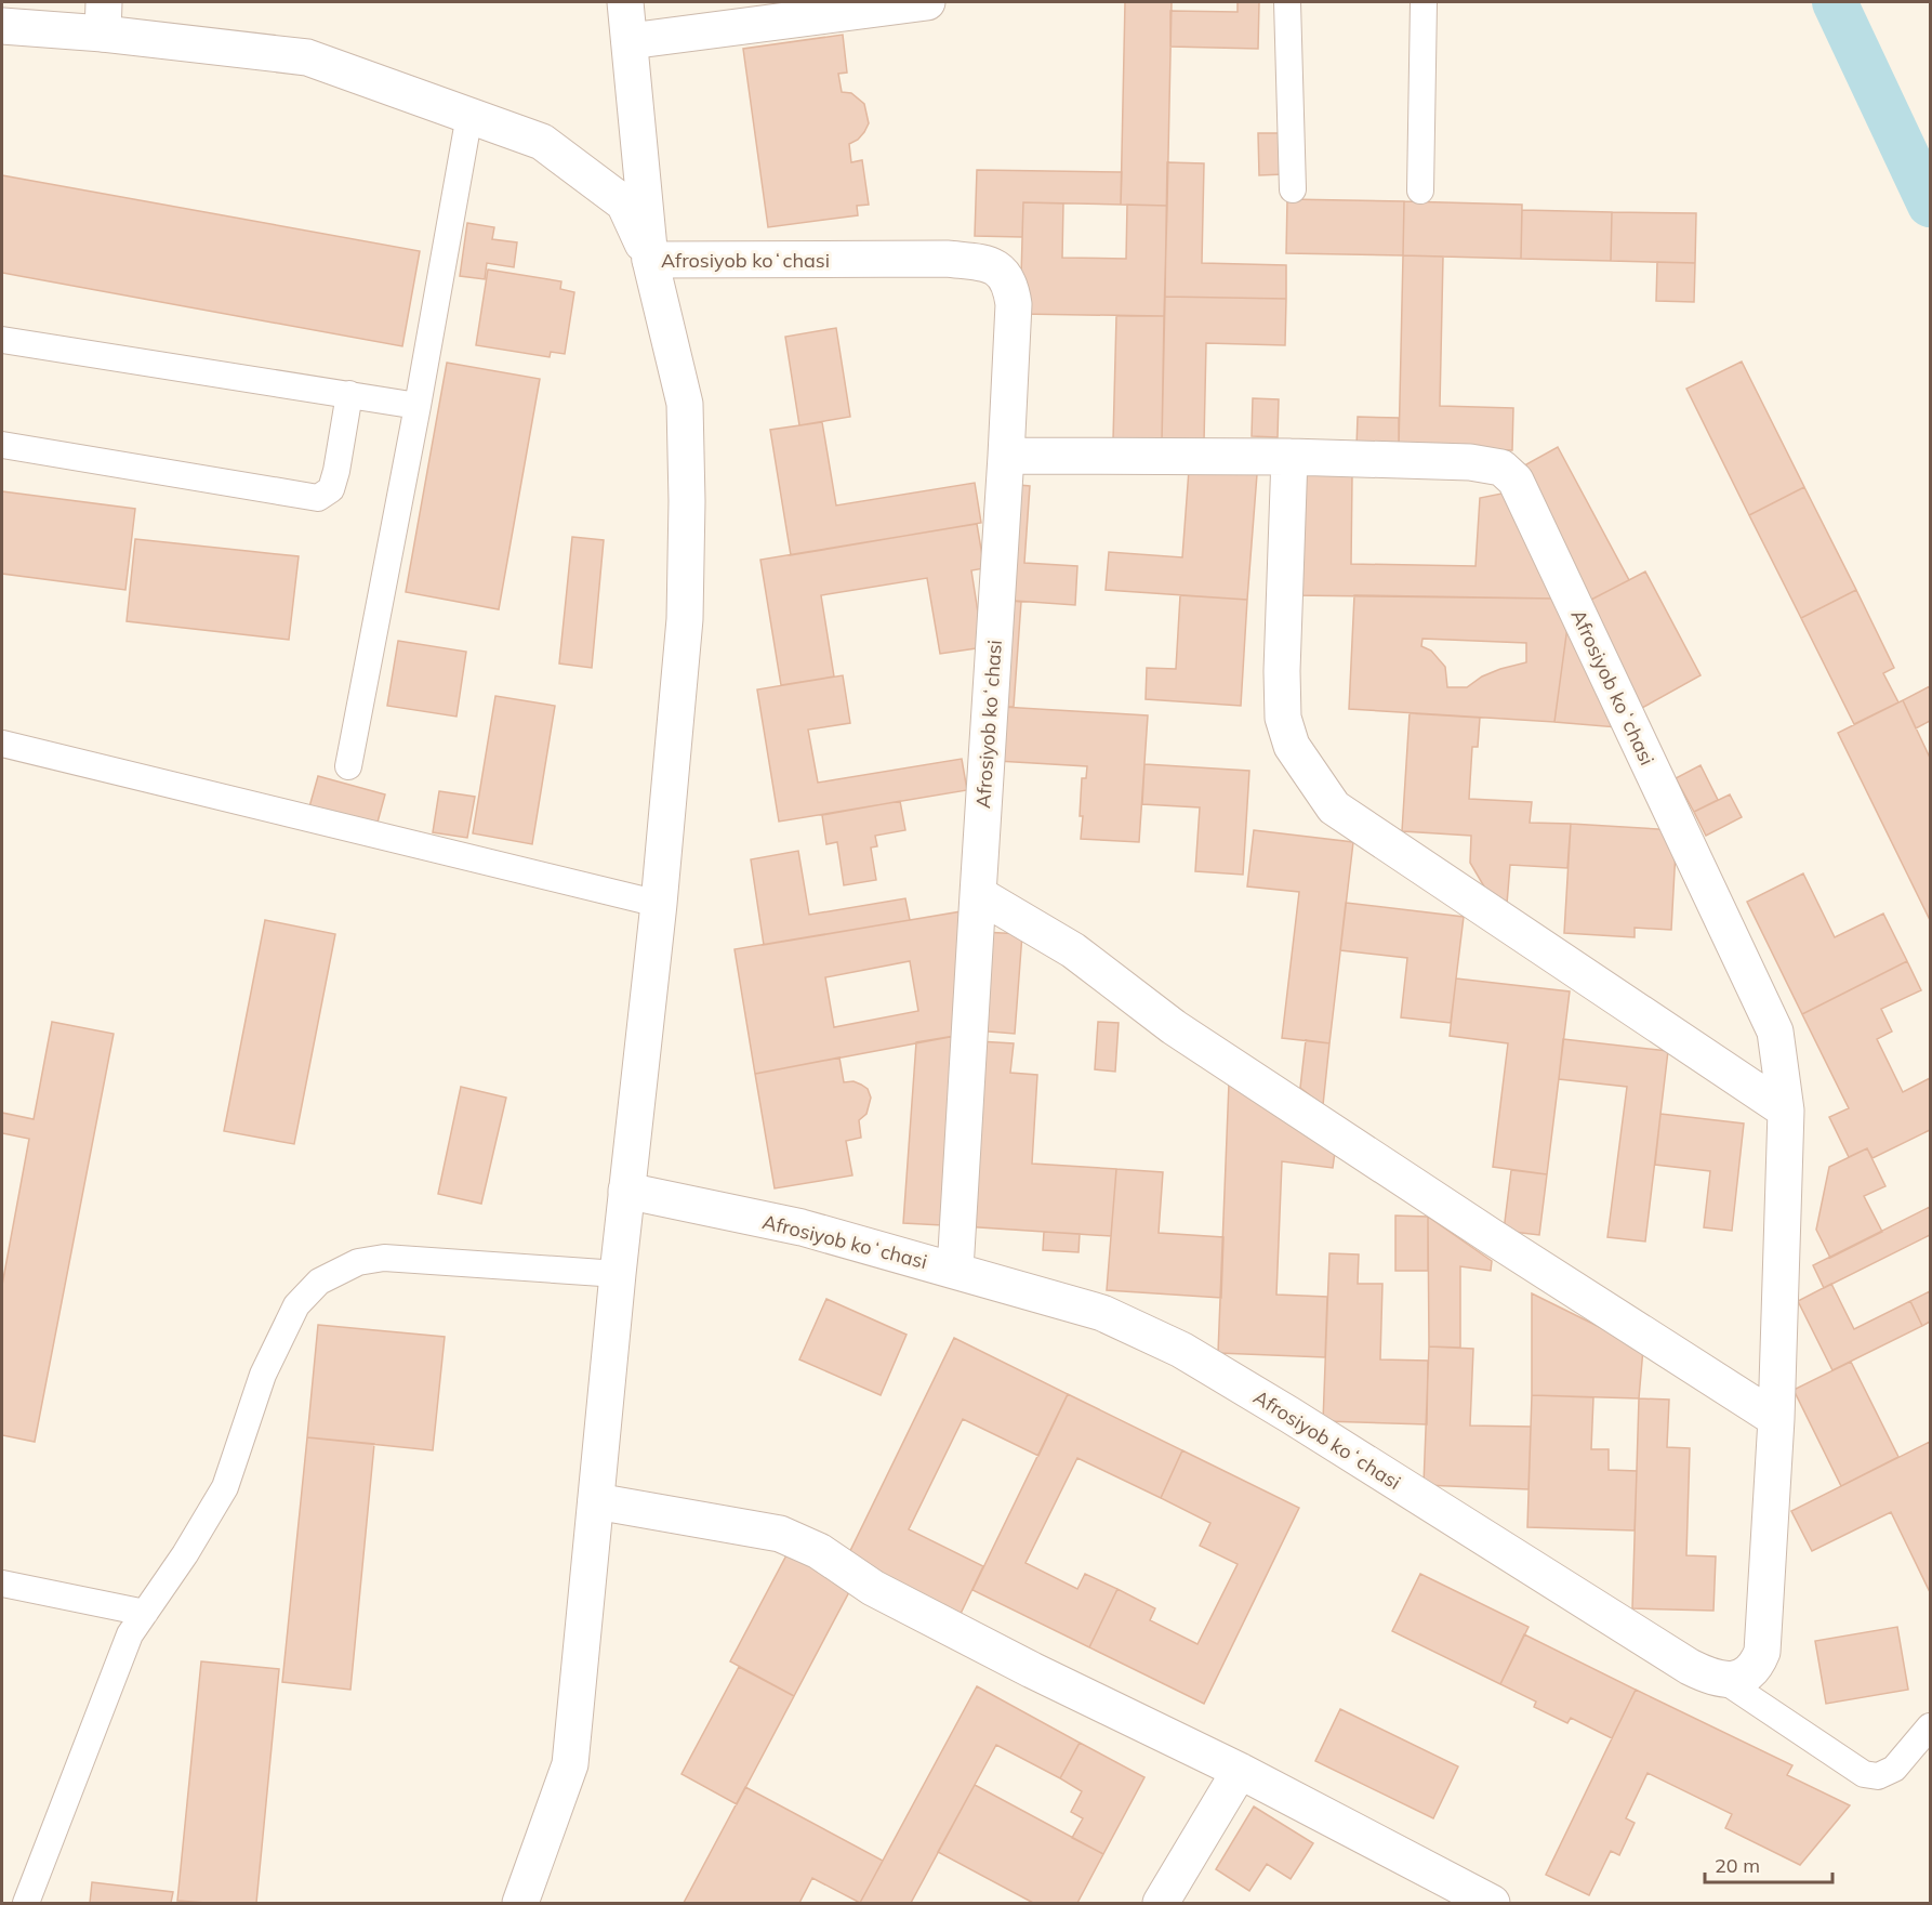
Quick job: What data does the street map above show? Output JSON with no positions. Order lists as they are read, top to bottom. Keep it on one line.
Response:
{"streets":{"street":["Afrosiyob koʻchasi"]},"scale_bar":"20 m"}
